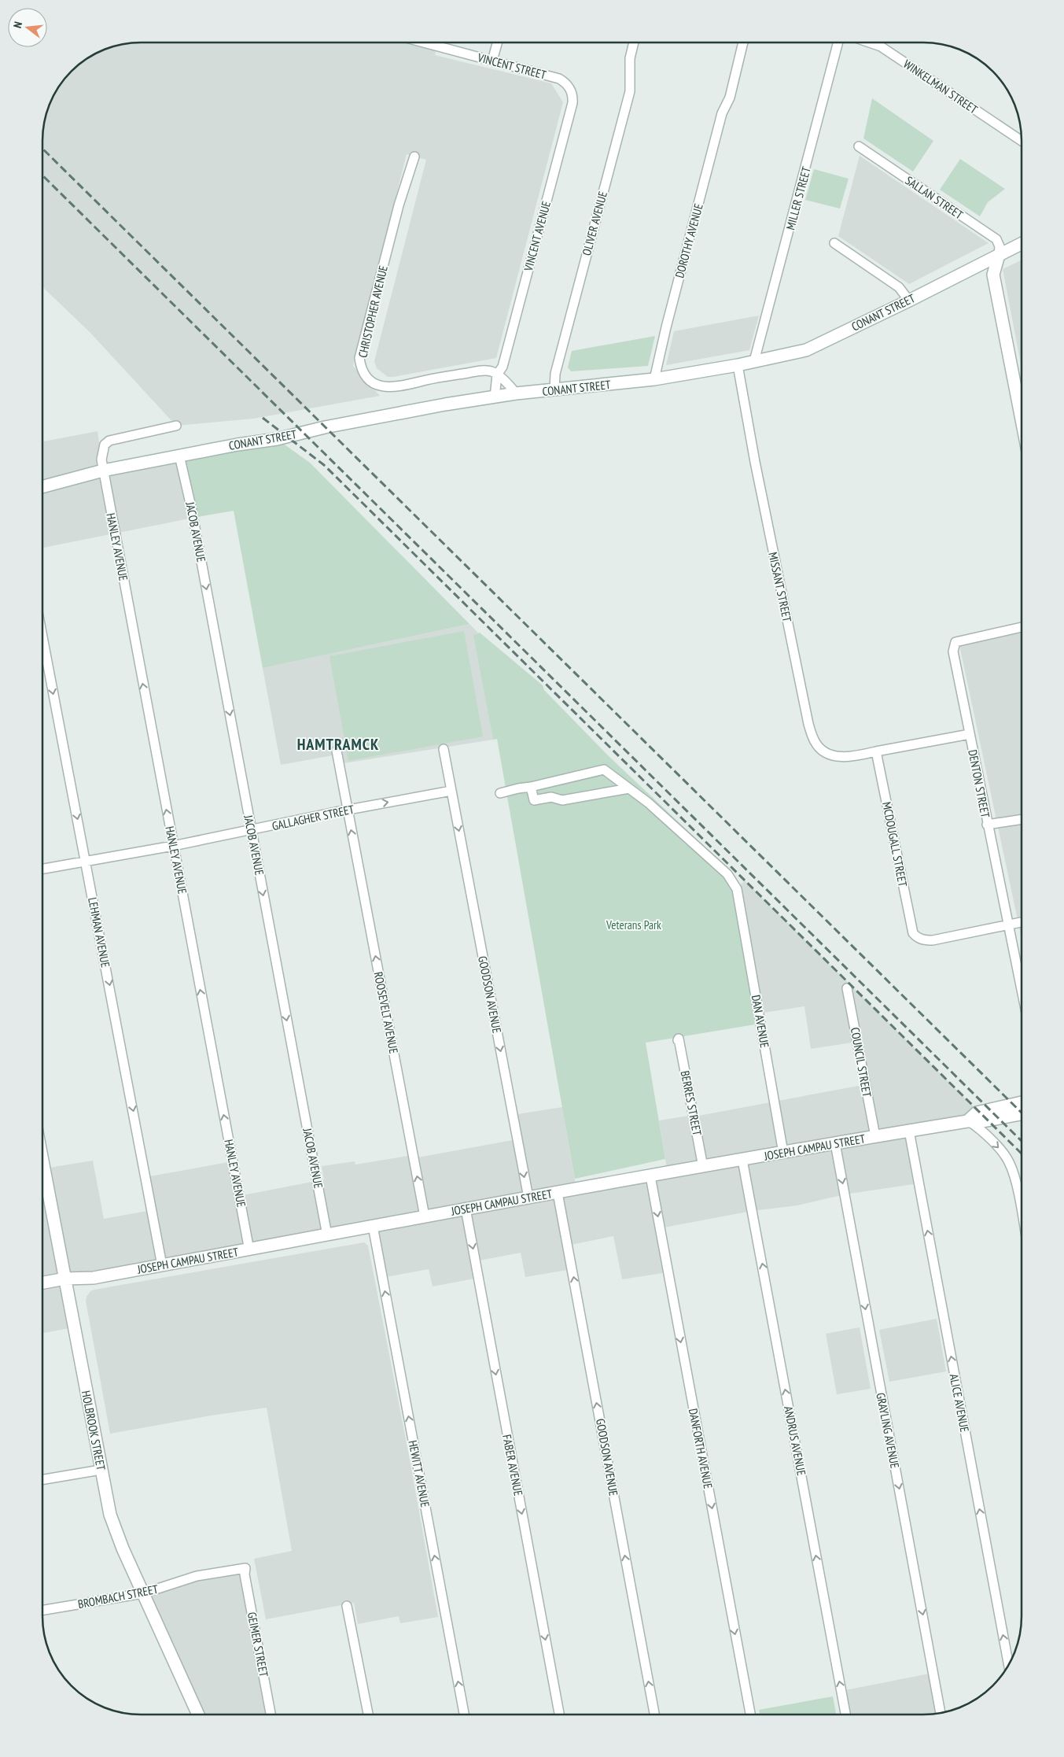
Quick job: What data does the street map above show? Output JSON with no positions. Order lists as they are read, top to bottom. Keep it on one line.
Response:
{"streets":{"street":["VINCENT STREET","WINKELMAN STREET","SALLAN STREET","MILLER STREET","OLIVER AVENUE","VINCENT AVENUE","DOROTHY AVENUE","CHRISTOPHER AVENUE","CONANT STREET","JACOB AVENUE","HANLEY AVENUE","MISSANT STREET","DENTON STREET","GALLAGHER STREET","MCDOUGALL STREET","LEHMAN AVENUE","GOODSON AVENUE","ROOSEVELT AVENUE","DAN AVENUE","COUNCIL STREET","BERRES STREET","JOSEPH CAMPAU STREET","ALICE AVENUE","HOLBROOK STREET","GRAYLING AVENUE","ANDRUS AVENUE","DANFORTH AVENUE","FABER AVENUE","HEWITT AVENUE","BROMBACH STREET","GEIMER STREET"]},"crossings":[["VINCENT STREET","VINCENT AVENUE"],["SALLAN STREET","CONANT STREET"],["MILLER STREET","CONANT STREET"],["OLIVER AVENUE","CONANT STREET"],["VINCENT AVENUE","CHRISTOPHER AVENUE"],["VINCENT AVENUE","CONANT STREET"],["DOROTHY AVENUE","CONANT STREET"],["CONANT STREET","JACOB AVENUE"],["CONANT STREET","HANLEY AVENUE"],["CONANT STREET","MISSANT STREET"],["JACOB AVENUE","GALLAGHER STREET"],["JACOB AVENUE","JOSEPH CAMPAU STREET"],["HANLEY AVENUE","GALLAGHER STREET"],["HANLEY AVENUE","JOSEPH CAMPAU STREET"],["MISSANT STREET","MCDOUGALL STREET"],["DENTON STREET","MCDOUGALL STREET"],["GALLAGHER STREET","LEHMAN AVENUE"],["GALLAGHER STREET","GOODSON AVENUE"],["GALLAGHER STREET","ROOSEVELT AVENUE"],["LEHMAN AVENUE","JOSEPH CAMPAU STREET"],["GOODSON AVENUE","JOSEPH CAMPAU STREET"],["ROOSEVELT AVENUE","JOSEPH CAMPAU STREET"],["DAN AVENUE","JOSEPH CAMPAU STREET"],["COUNCIL STREET","JOSEPH CAMPAU STREET"],["BERRES STREET","JOSEPH CAMPAU STREET"],["JOSEPH CAMPAU STREET","ALICE AVENUE"],["JOSEPH CAMPAU STREET","HOLBROOK STREET"],["JOSEPH CAMPAU STREET","GRAYLING AVENUE"],["JOSEPH CAMPAU STREET","ANDRUS AVENUE"],["JOSEPH CAMPAU STREET","DANFORTH AVENUE"],["JOSEPH CAMPAU STREET","FABER AVENUE"],["JOSEPH CAMPAU STREET","HEWITT AVENUE"],["HOLBROOK STREET","BROMBACH STREET"],["BROMBACH STREET","GEIMER STREET"]],"one_way":["JACOB AVENUE","HANLEY AVENUE","LEHMAN AVENUE","ROOSEVELT AVENUE","ALICE AVENUE","GRAYLING AVENUE","ANDRUS AVENUE","DANFORTH AVENUE","FABER AVENUE","HEWITT AVENUE"],"districts":["HAMTRAMCK"],"parks":["Veterans Park"],"north":"left"}
